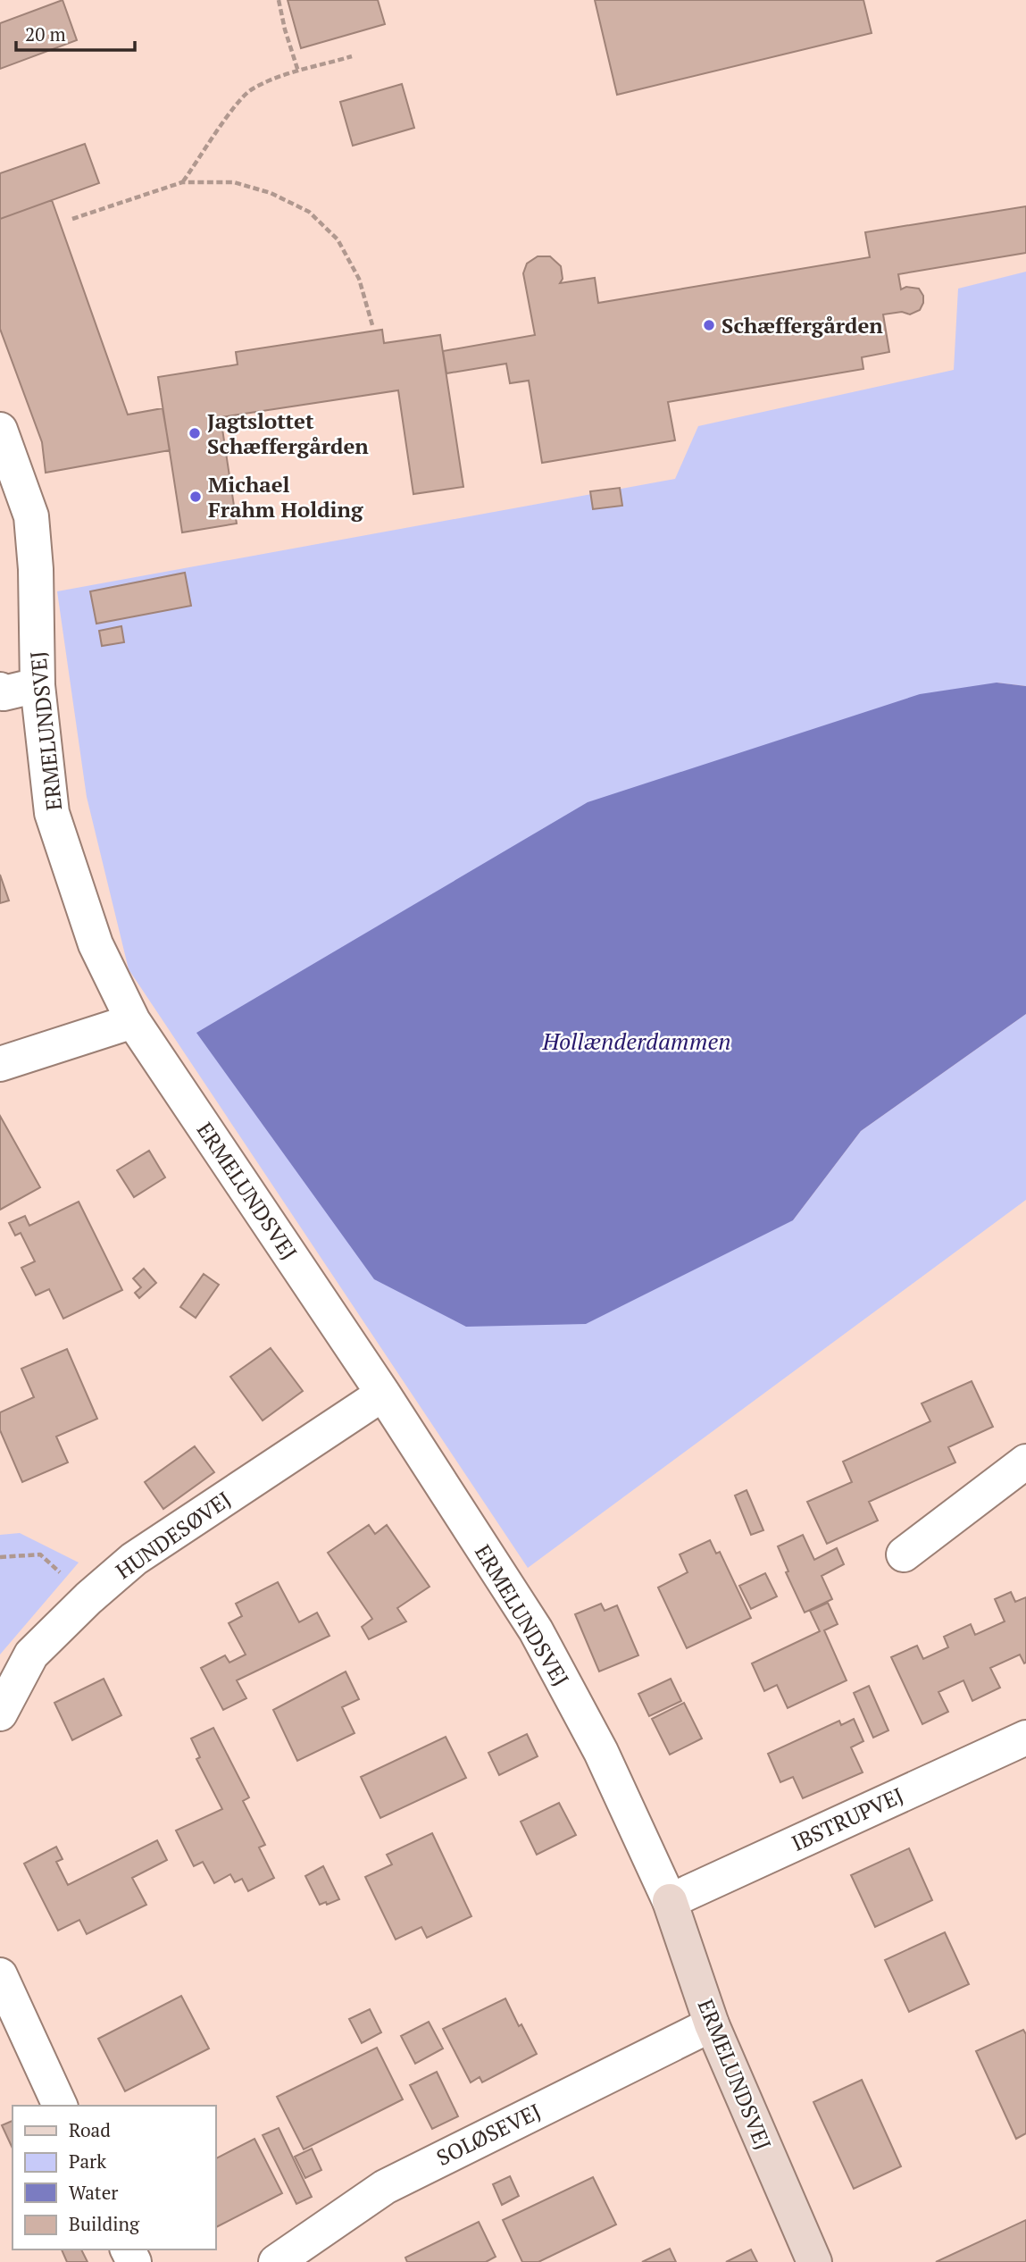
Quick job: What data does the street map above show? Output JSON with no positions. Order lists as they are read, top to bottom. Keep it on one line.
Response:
{"streets":{"street":["ERMELUNDSVEJ","HUNDESØVEJ","IBSTRUPVEJ","SOLØSEVEJ"]},"crossings":[["ERMELUNDSVEJ","HUNDESØVEJ"],["ERMELUNDSVEJ","IBSTRUPVEJ"],["ERMELUNDSVEJ","SOLØSEVEJ"]],"water":["Hollænderdammen"],"places":["Schæffergården","Jagtslottet Schæffergården","Michael Frahm Holding"],"legend":["Road","Park","Water","Building"],"scale_bar":"20 m"}
